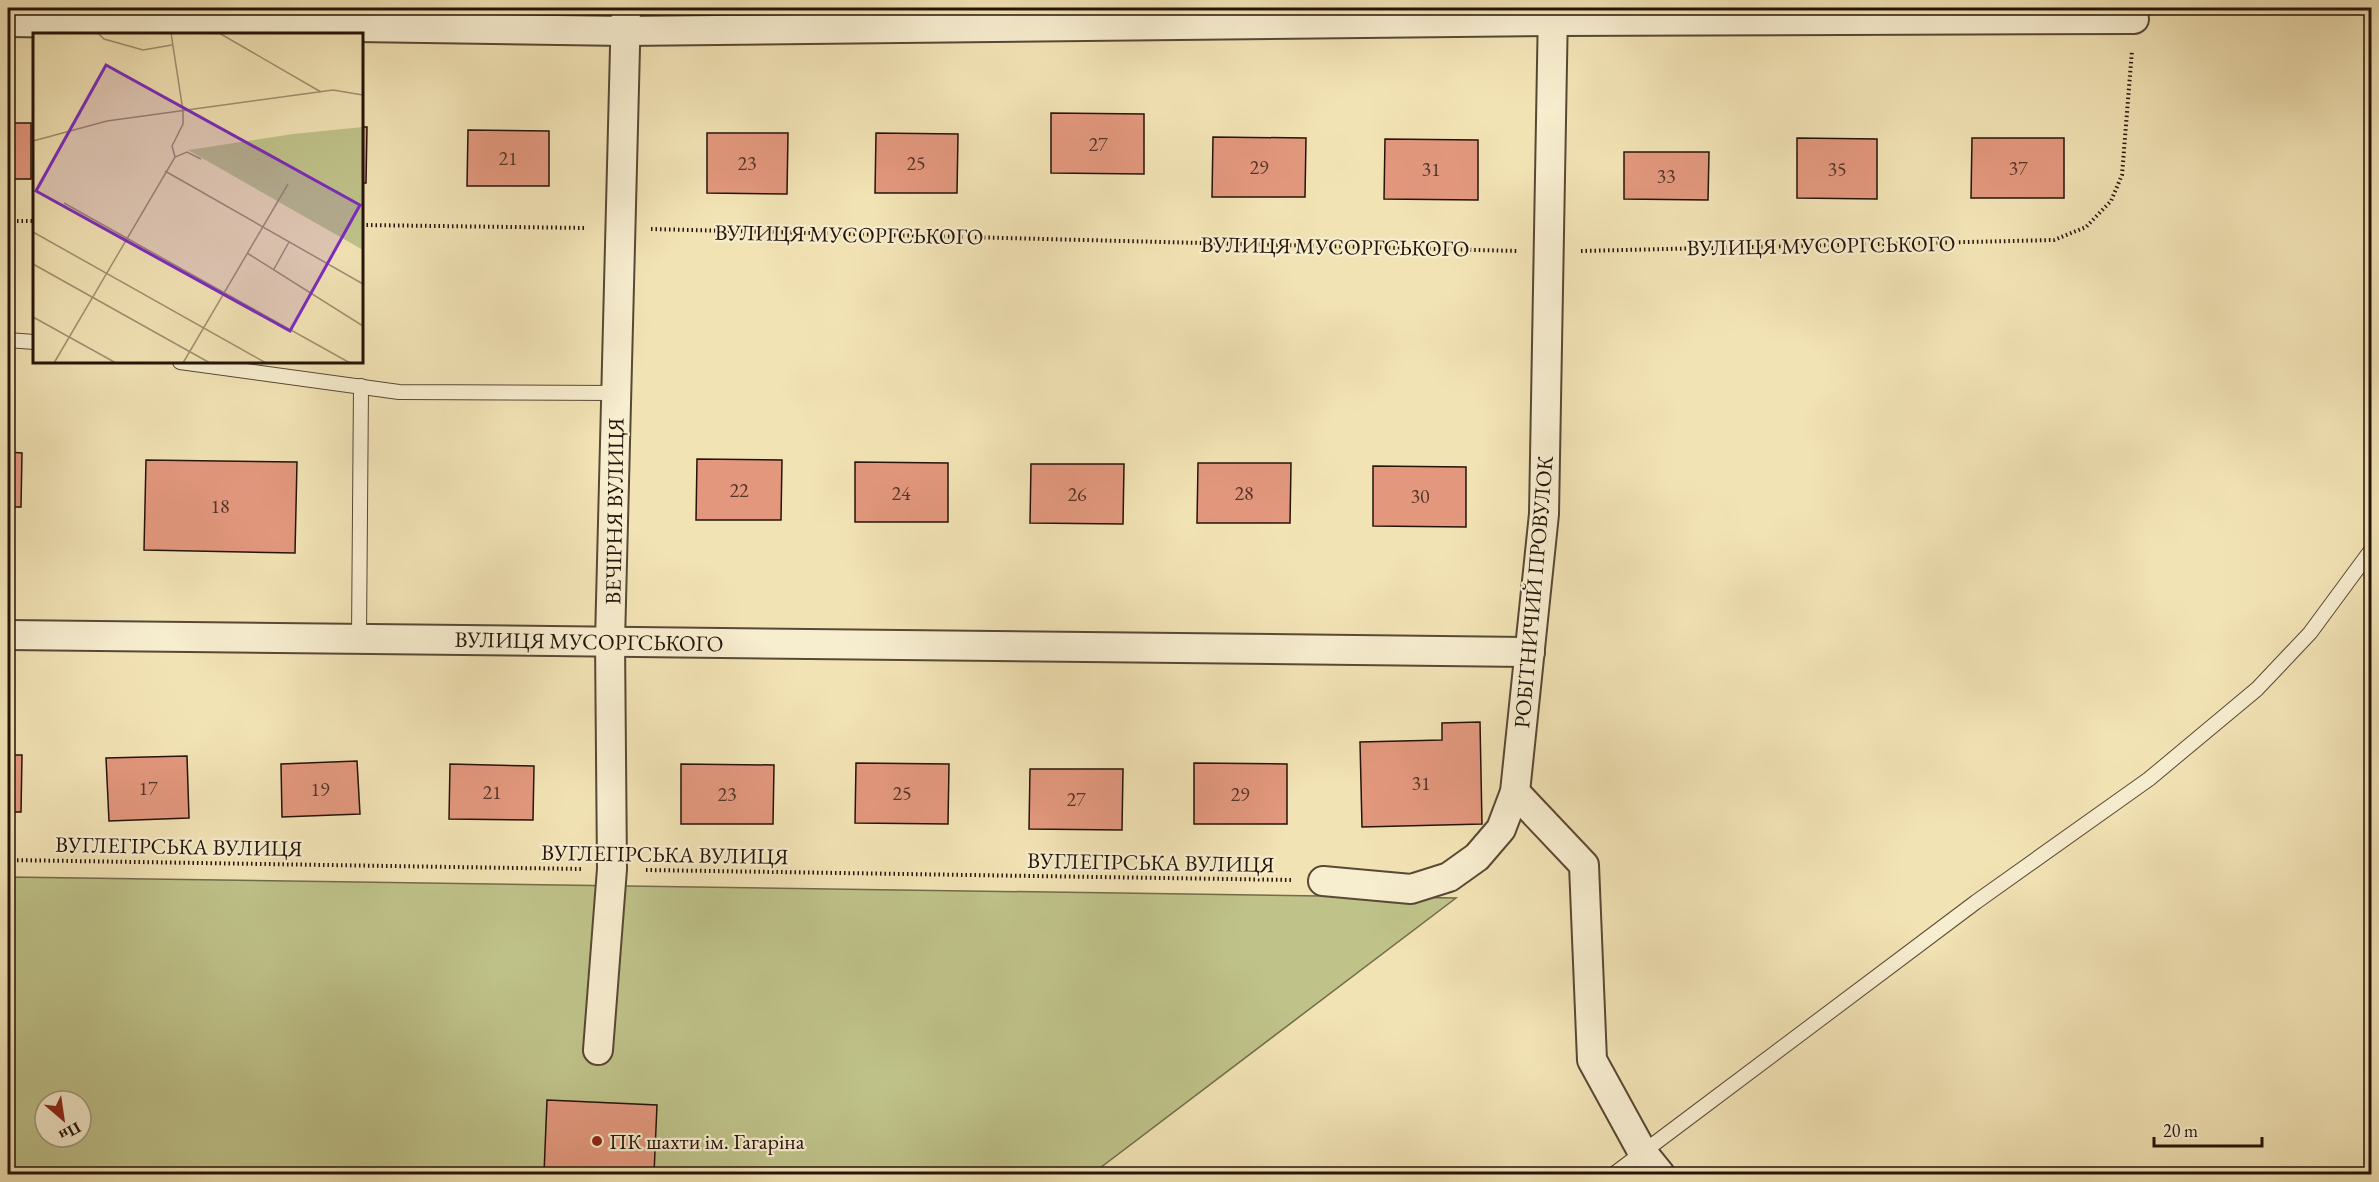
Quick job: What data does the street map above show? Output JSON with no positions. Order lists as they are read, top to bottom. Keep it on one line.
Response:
{"streets":{"street":["ВУЛИЦЯ МУСОРГСЬКОГО","ВЕЧІРНЯ ВУЛИЦЯ","РОБІТНИЧИЙ ПРОВУЛОК"],"path":["ВУГЛЕГІРСЬКА ВУЛИЦЯ"]},"crossings":[["ВУЛИЦЯ МУСОРГСЬКОГО","ВЕЧІРНЯ ВУЛИЦЯ"],["ВУЛИЦЯ МУСОРГСЬКОГО","РОБІТНИЧИЙ ПРОВУЛОК"],["ВЕЧІРНЯ ВУЛИЦЯ","ВУГЛЕГІРСЬКА ВУЛИЦЯ"],["РОБІТНИЧИЙ ПРОВУЛОК","ВУГЛЕГІРСЬКА ВУЛИЦЯ"]],"places":["ПК шахти ім. Гагаріна"],"house_numbers":["27","21","23","25","29","37","31","35","33","22","24","28","26","30","18","31","17","19","21","25","23","29","27"],"scale_bar":"20 m","north":"bottom right"}
